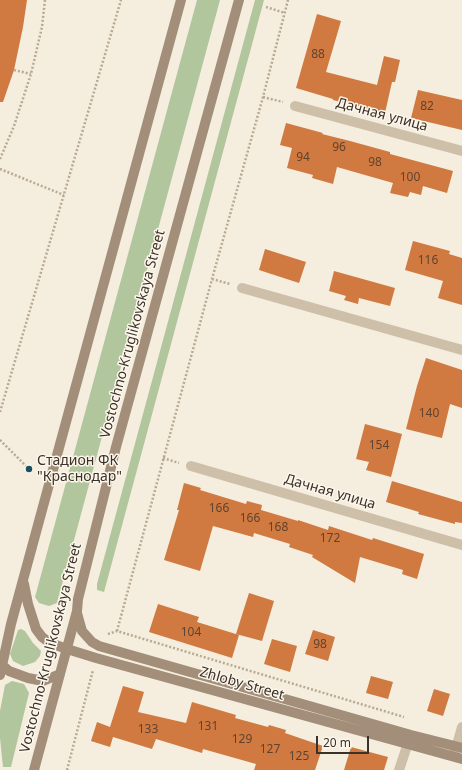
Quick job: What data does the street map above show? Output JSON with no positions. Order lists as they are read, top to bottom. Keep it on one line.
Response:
{"streets":{"main road":["Vostochno-Kruglikovskaya Street","Zhloby Street"],"street":["Дачная улица"]},"crossings":[["Vostochno-Kruglikovskaya Street","Zhloby Street"]],"places":["Стадион ФК \"Краснодар\""],"house_numbers":["88","82","96","94","98","100","116","140","154","166","166","168","172","104","98","131","133","129","127","125"],"scale_bar":"20 m"}
